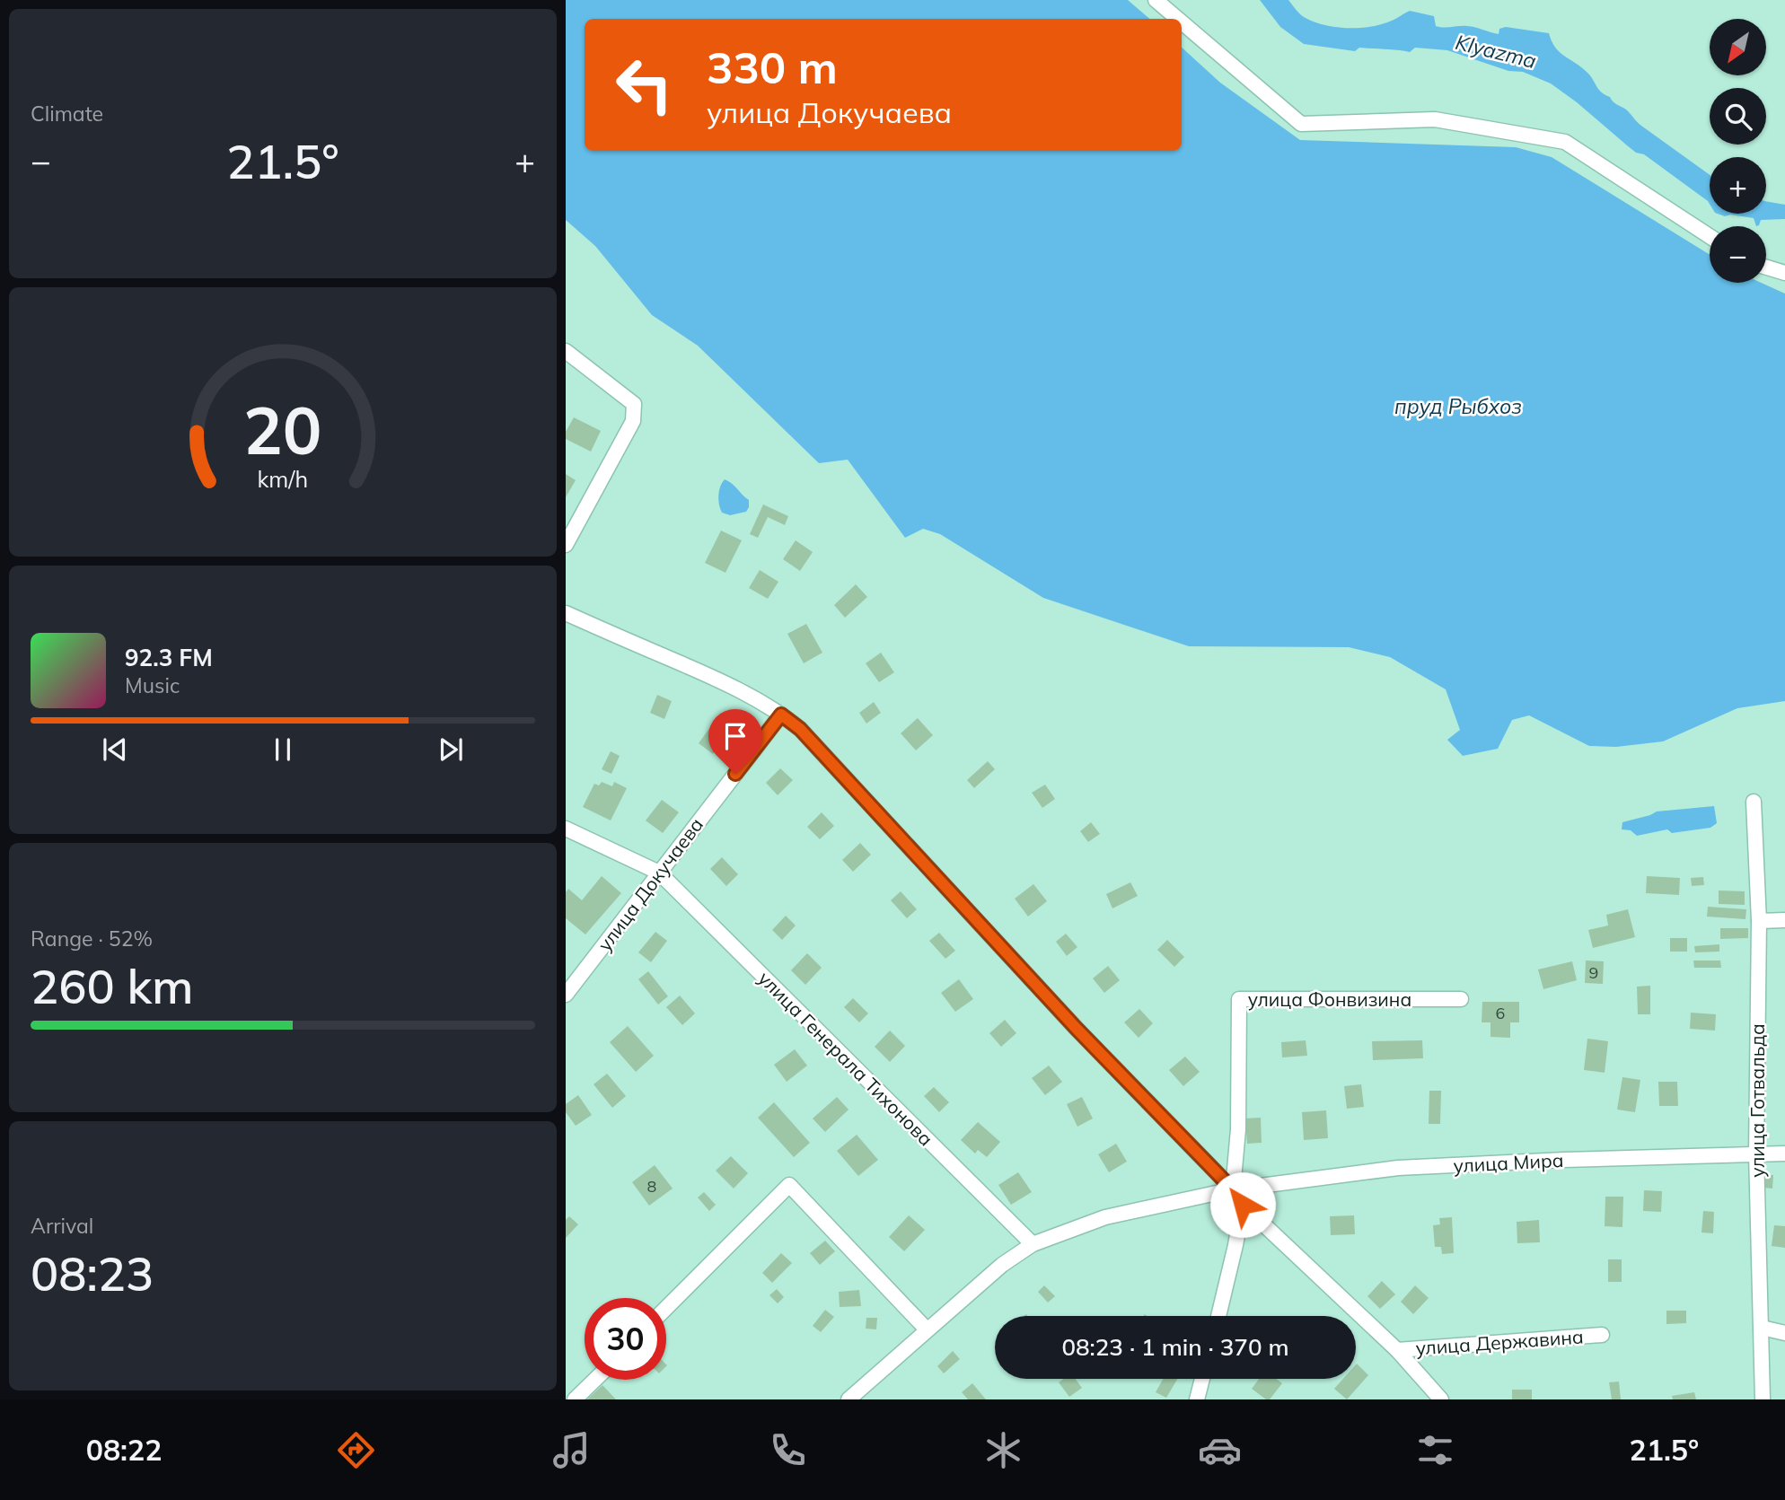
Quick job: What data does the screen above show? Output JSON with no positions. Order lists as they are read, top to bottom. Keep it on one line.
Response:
{"streets":{"street":["улица Докучаева","улица Фонвизина","улица Генерала Тихонова","улица Готвальда","улица Мира","улица Державина"]},"crossings":[["улица Докучаева","улица Генерала Тихонова"],["улица Фонвизина","улица Мира"],["улица Генерала Тихонова","улица Мира"],["улица Готвальда","улица Мира"]],"water":["Klyazma","пруд Рыбхоз"],"house_numbers":["9","6","8"],"north":"bottom left","page":{"tile":["Climate",["Range · 52%","260 km"],["Arrival","08:23"]],"map_buttons":["+","−"],"turn":["330 m","улица Докучаева"],"heat":["−","21.5°","+"],"song":["92.3 FM","Music"],"limit":"30","trip":"08:23 · 1 min · 370 m","tabs":["08:22","21.5°"],"gauge":["20","km/h"]}}
